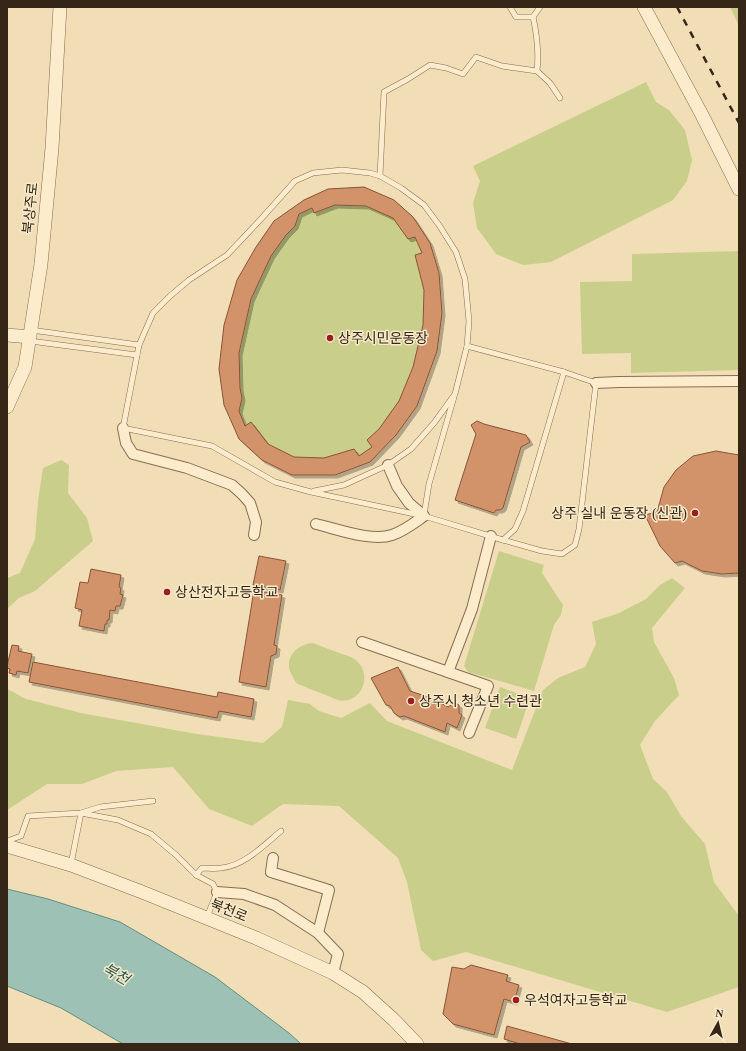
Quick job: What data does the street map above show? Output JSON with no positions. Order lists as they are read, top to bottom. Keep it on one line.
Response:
{"streets":{"street":["북상주로","북천로"]},"water":["북천"],"places":["상주시민운동장","상주 실내 운동장 (신관)","상산전자고등학교","상주시 청소년 수련관","우석여자고등학교"],"north":"top"}
